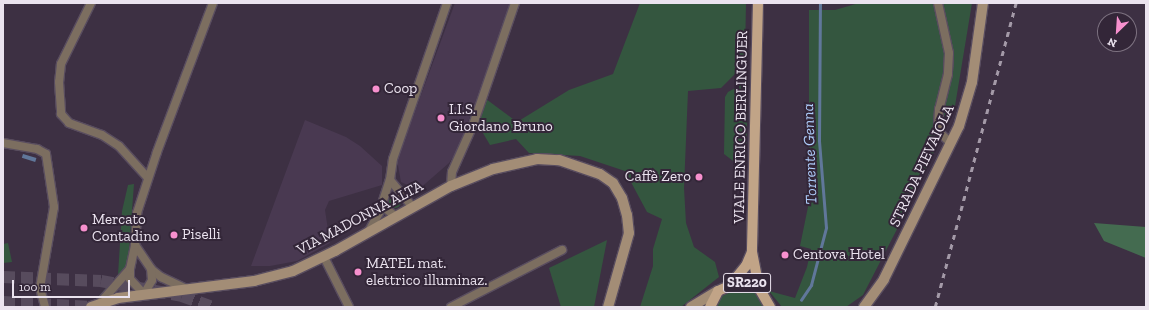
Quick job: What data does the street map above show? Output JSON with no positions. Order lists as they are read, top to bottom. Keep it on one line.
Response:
{"streets":{"main road":["VIALE ENRICO BERLINGUER","SR220"],"street":["STRADA PIEVAIOLA","VIA MADONNA ALTA"]},"water":["Torrente Genna"],"places":["Coop","I.I.S. Giordano Bruno","Caffè Zero","Mercato Contadino","Piselli","Centova Hotel","MATEL mat. elettrico illuminaz."],"scale_bar":"100 m","north":"bottom left"}
